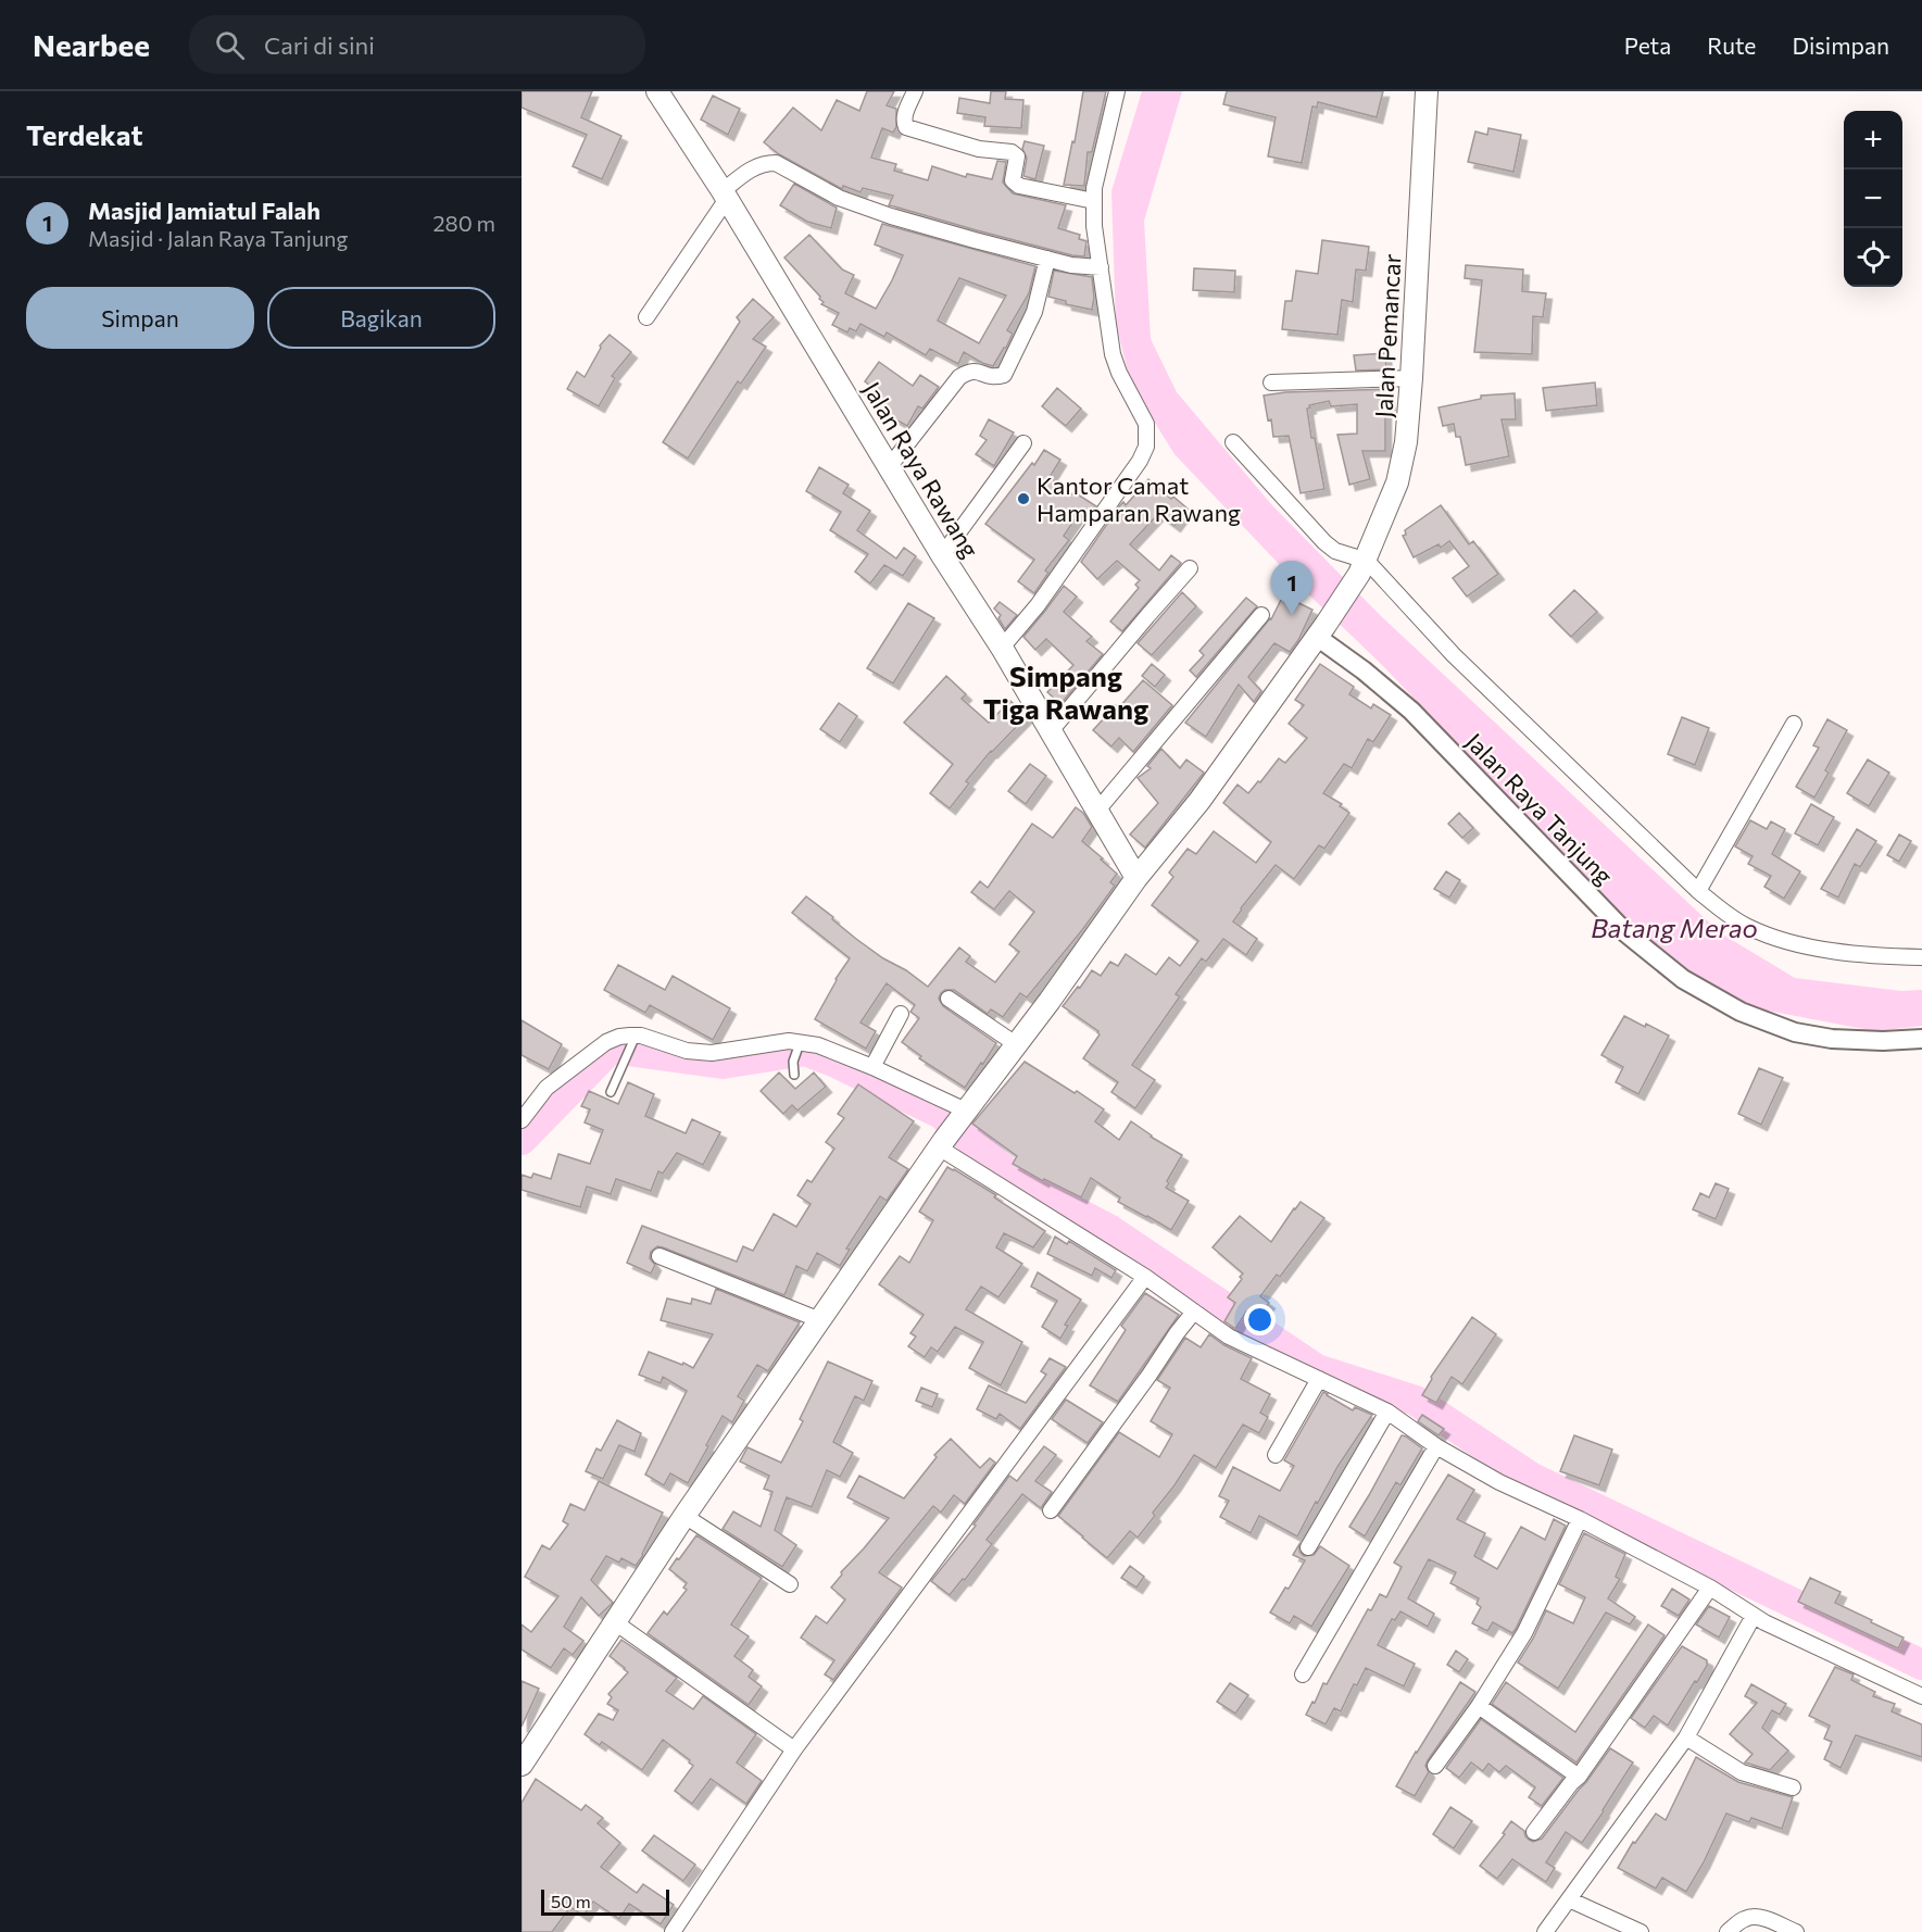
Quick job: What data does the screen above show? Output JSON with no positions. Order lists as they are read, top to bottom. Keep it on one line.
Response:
{"streets":{"main road":["Jalan Pemancar","Jalan Raya Rawang"],"street":["Jalan Raya Tanjung"]},"crossings":[["Jalan Pemancar","Jalan Raya Rawang"],["Jalan Pemancar","Jalan Raya Tanjung"]],"districts":["Simpang Tiga Rawang"],"water":["Batang Merao"],"places":["Kantor Camat Hamparan Rawang"],"scale_bar":"50 m","page":{"header":"Nearbee","search":"Cari di sini","nav":["Peta","Rute","Disimpan"],"heading":"Terdekat","map_buttons":["+","−"],"list":[{"mark":"1","name":"Masjid Jamiatul Falah","note":"Masjid · Jalan Raya Tanjung","value":"280 m"}],"buttons":["Simpan","Bagikan"],"pins":"1","scale":"50 m"}}
